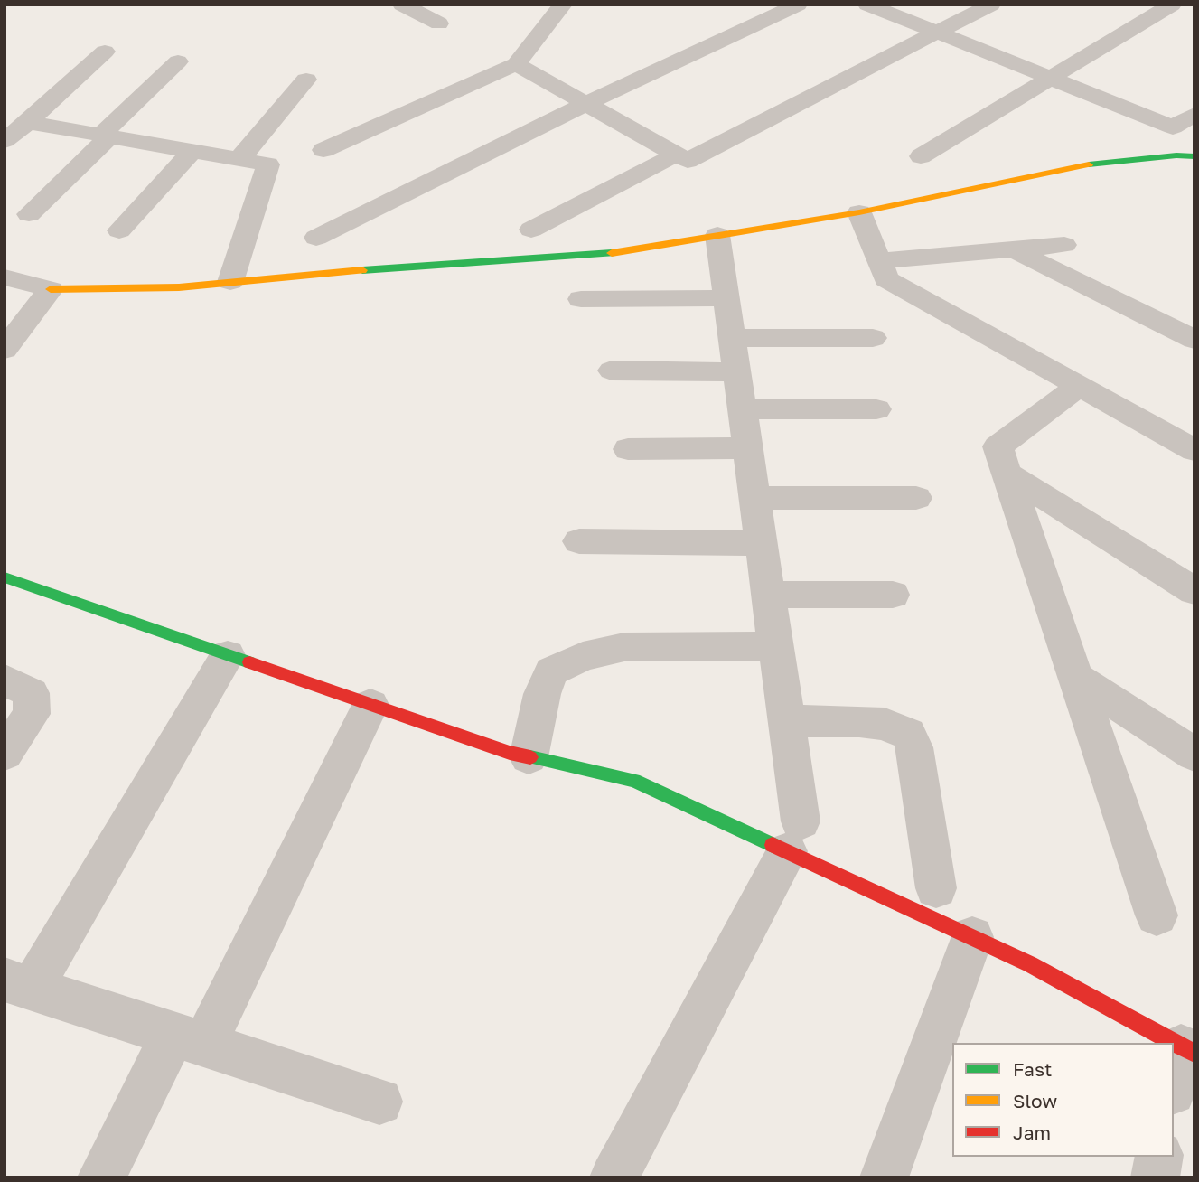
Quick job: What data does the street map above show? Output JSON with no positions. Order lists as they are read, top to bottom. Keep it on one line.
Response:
{"legend":["Fast","Slow","Jam"]}
